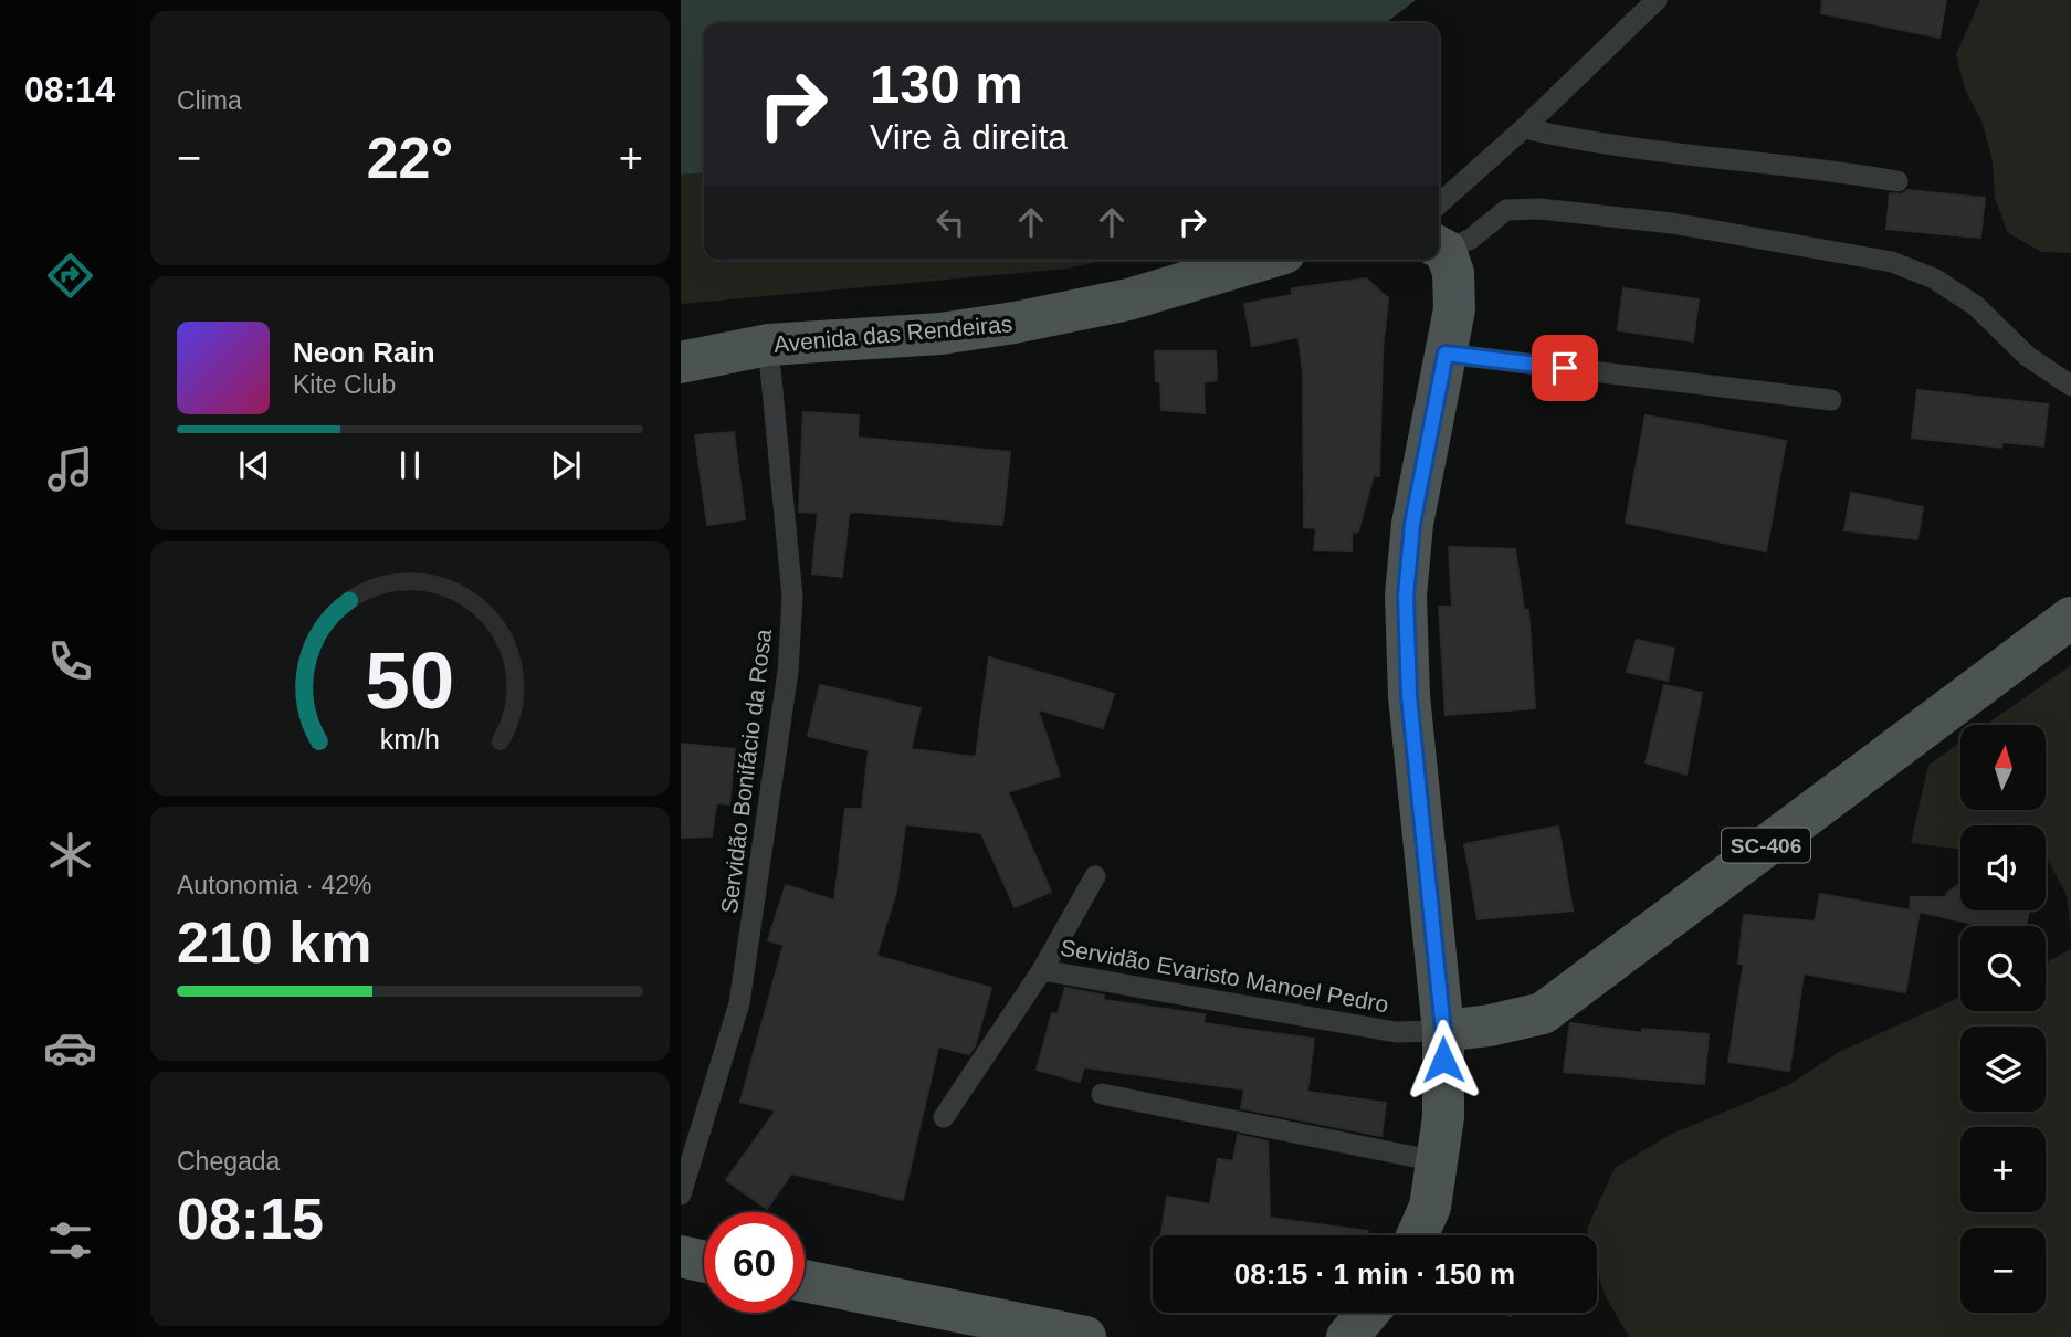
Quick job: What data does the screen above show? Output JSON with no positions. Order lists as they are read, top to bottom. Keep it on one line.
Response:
{"streets":{"main road":["Avenida das Rendeiras","SC-406"],"lane":["Servidão Bonifácio da Rosa","Servidão Evaristo Manoel Pedro"]},"crossings":[["Avenida das Rendeiras","Servidão Bonifácio da Rosa"],["SC-406","Servidão Evaristo Manoel Pedro"]],"north":"top","page":{"tabs":"08:14","tile":["Clima",["Autonomia · 42%","210 km"],["Chegada","08:15"]],"turn":["130 m","Vire à direita"],"heat":["−","22°","+"],"song":["Neon Rain","Kite Club"],"map_buttons":["+","−"],"limit":"60","trip":"08:15 · 1 min · 150 m","gauge":["50","km/h"]}}
